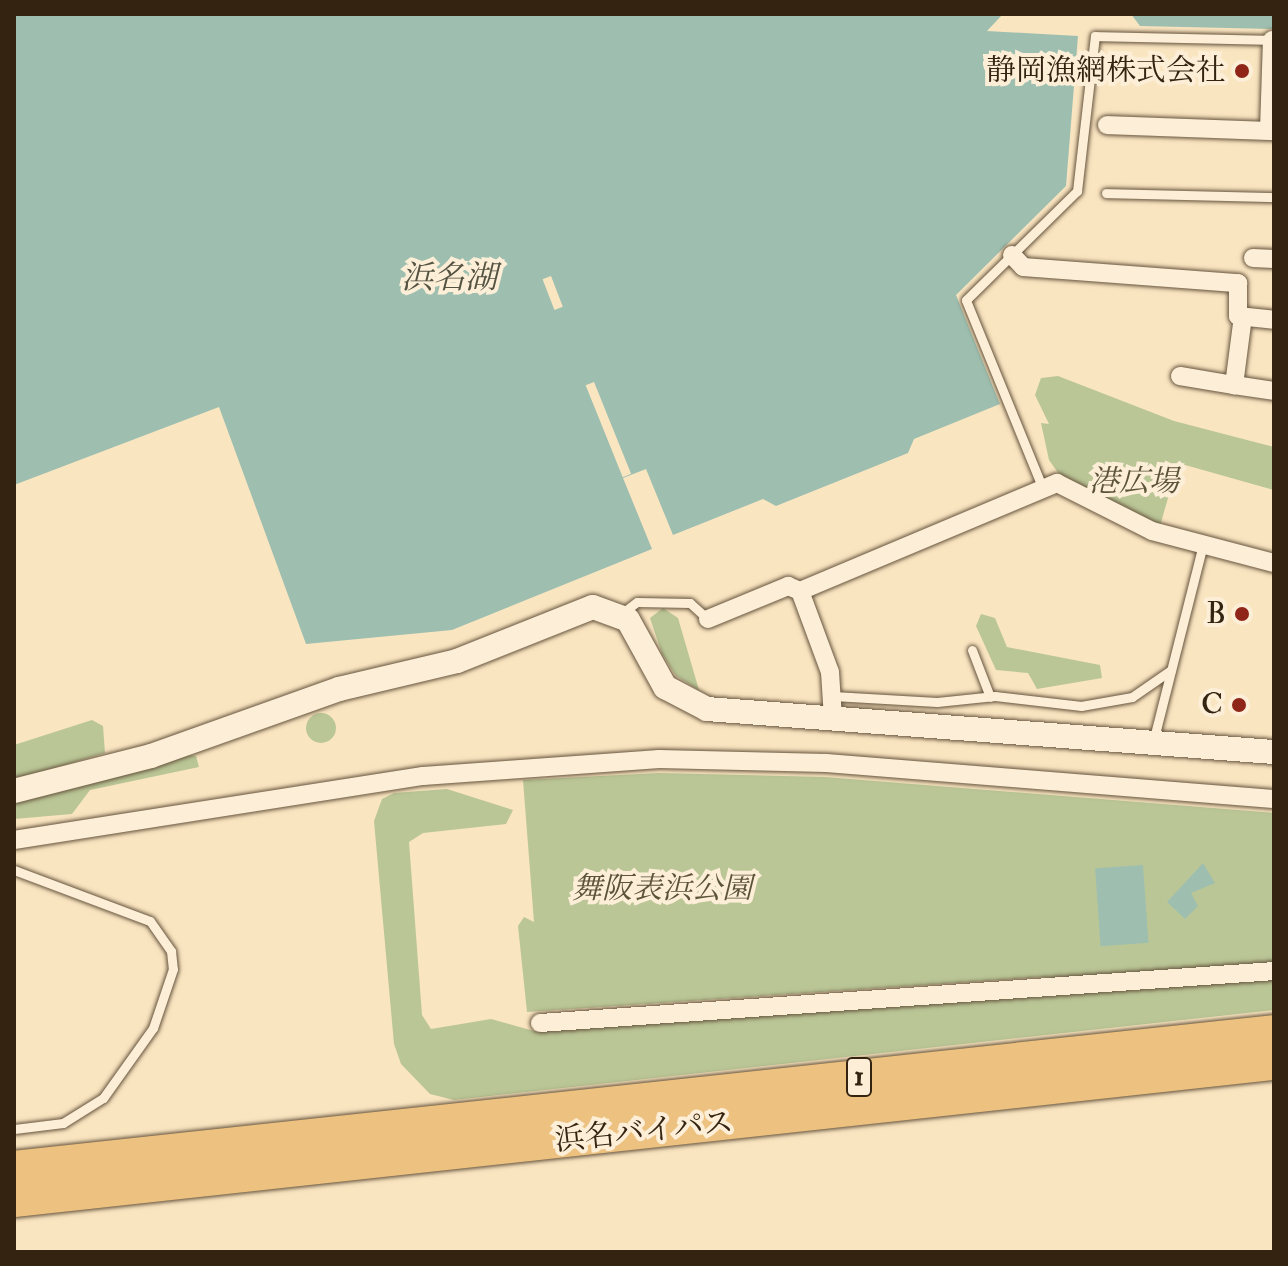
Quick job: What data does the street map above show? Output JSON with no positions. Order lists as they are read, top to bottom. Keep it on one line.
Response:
{"streets":{"highway":["1","浜名バイパス"]},"water":["浜名湖"],"parks":["港広場","舞阪表浜公園"],"places":["静岡漁網株式会社","B","C"]}
